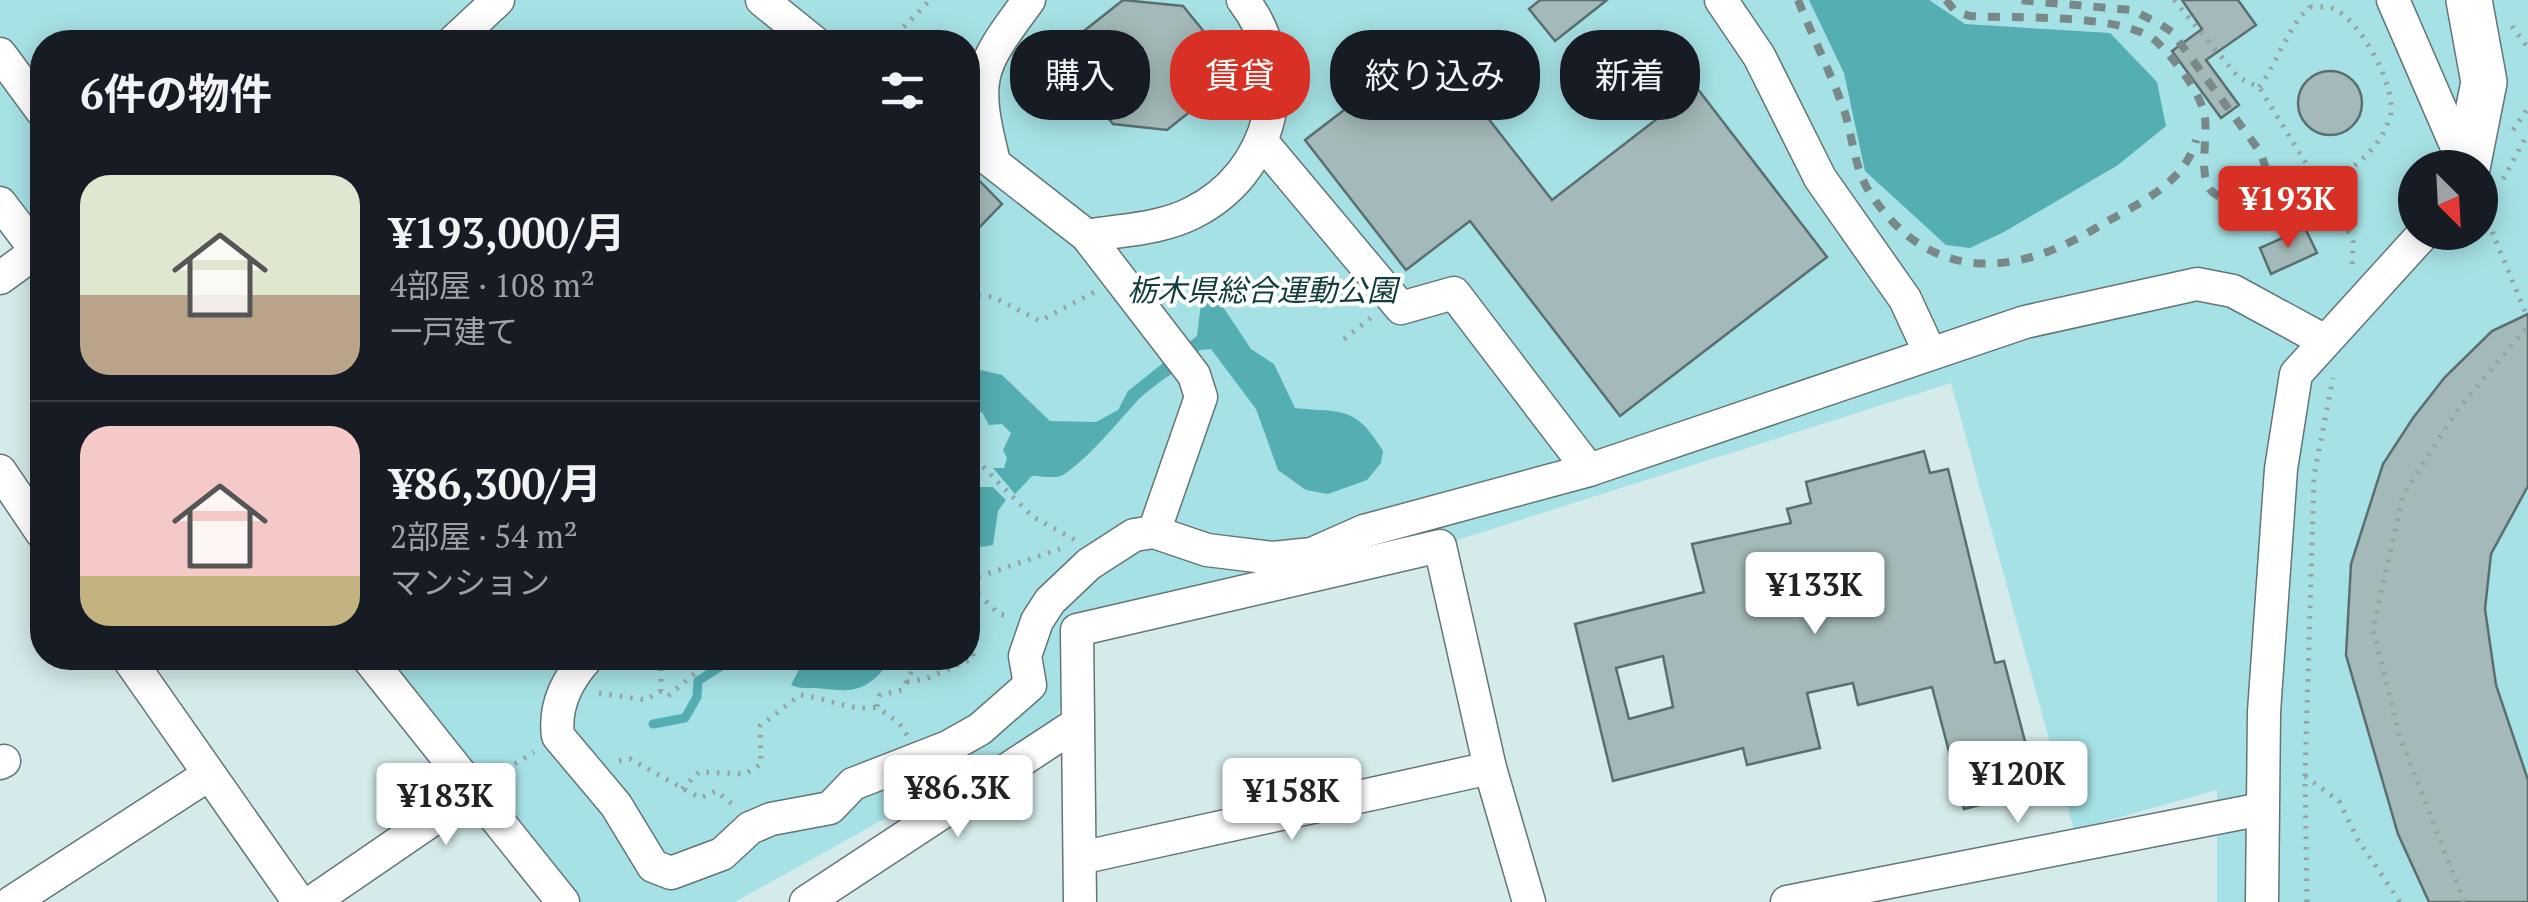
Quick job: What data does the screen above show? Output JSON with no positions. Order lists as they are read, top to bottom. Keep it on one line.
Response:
{"parks":["栃木県総合運動公園"],"north":"bottom right","page":{"chip":["購入","賃貸","絞り込み","新着"],"heading":"6件の物件","list":[{"name":"¥193,000/月","note":"4部屋 · 108 m² · 一戸建て"},{"name":"¥86,300/月","note":"2部屋 · 54 m² · マンション"}],"price":["¥193K","¥133K","¥120K","¥86.3K","¥158K","¥183K"]}}
